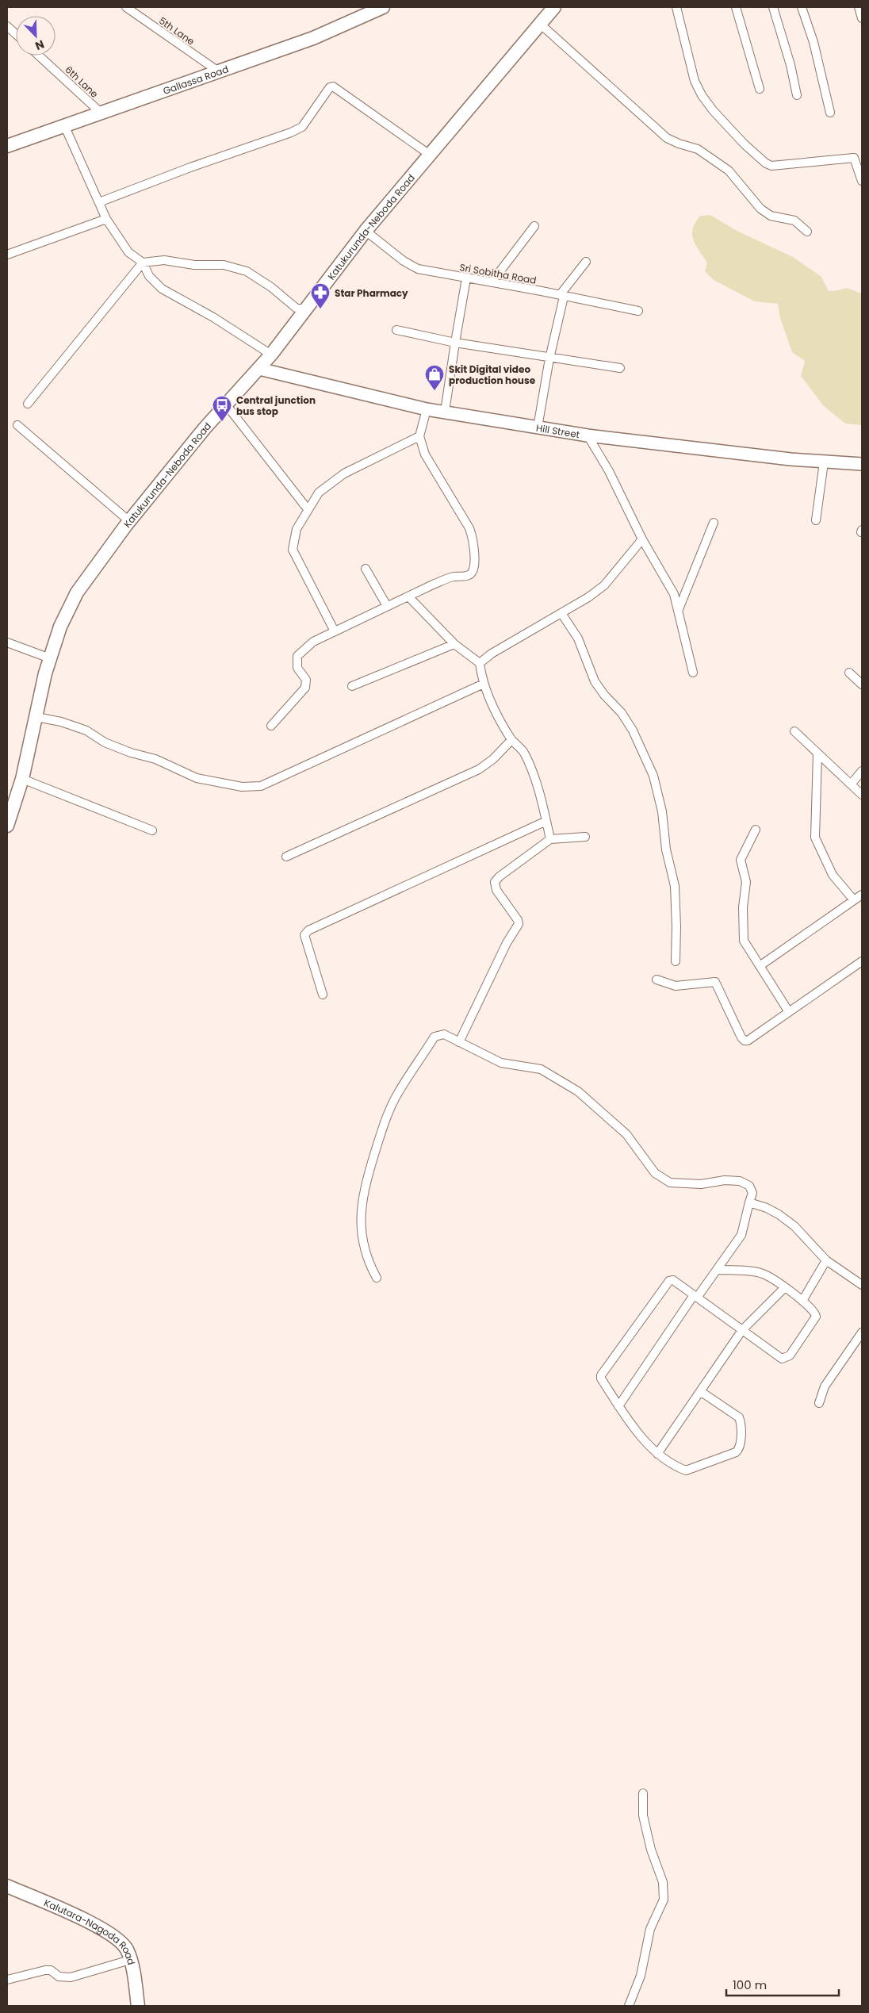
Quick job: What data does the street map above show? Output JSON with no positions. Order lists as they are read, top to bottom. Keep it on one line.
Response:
{"streets":{"main road":["Gallassa Road","Katukurunda-Neboda Road","Hill Street","Kalutara-Nagoda Road"],"street":["5th Lane","6th Lane","Sri Sobitha Road"]},"crossings":[["5th Lane","Gallassa Road"],["Gallassa Road","6th Lane"],["Katukurunda-Neboda Road","Sri Sobitha Road"],["Katukurunda-Neboda Road","Hill Street"]],"places":{"pharmacy":["Star Pharmacy"],"shop":["Skit Digital video production house"],"bus stop":["Central junction bus stop"]},"scale_bar":"100 m","north":"bottom right"}
